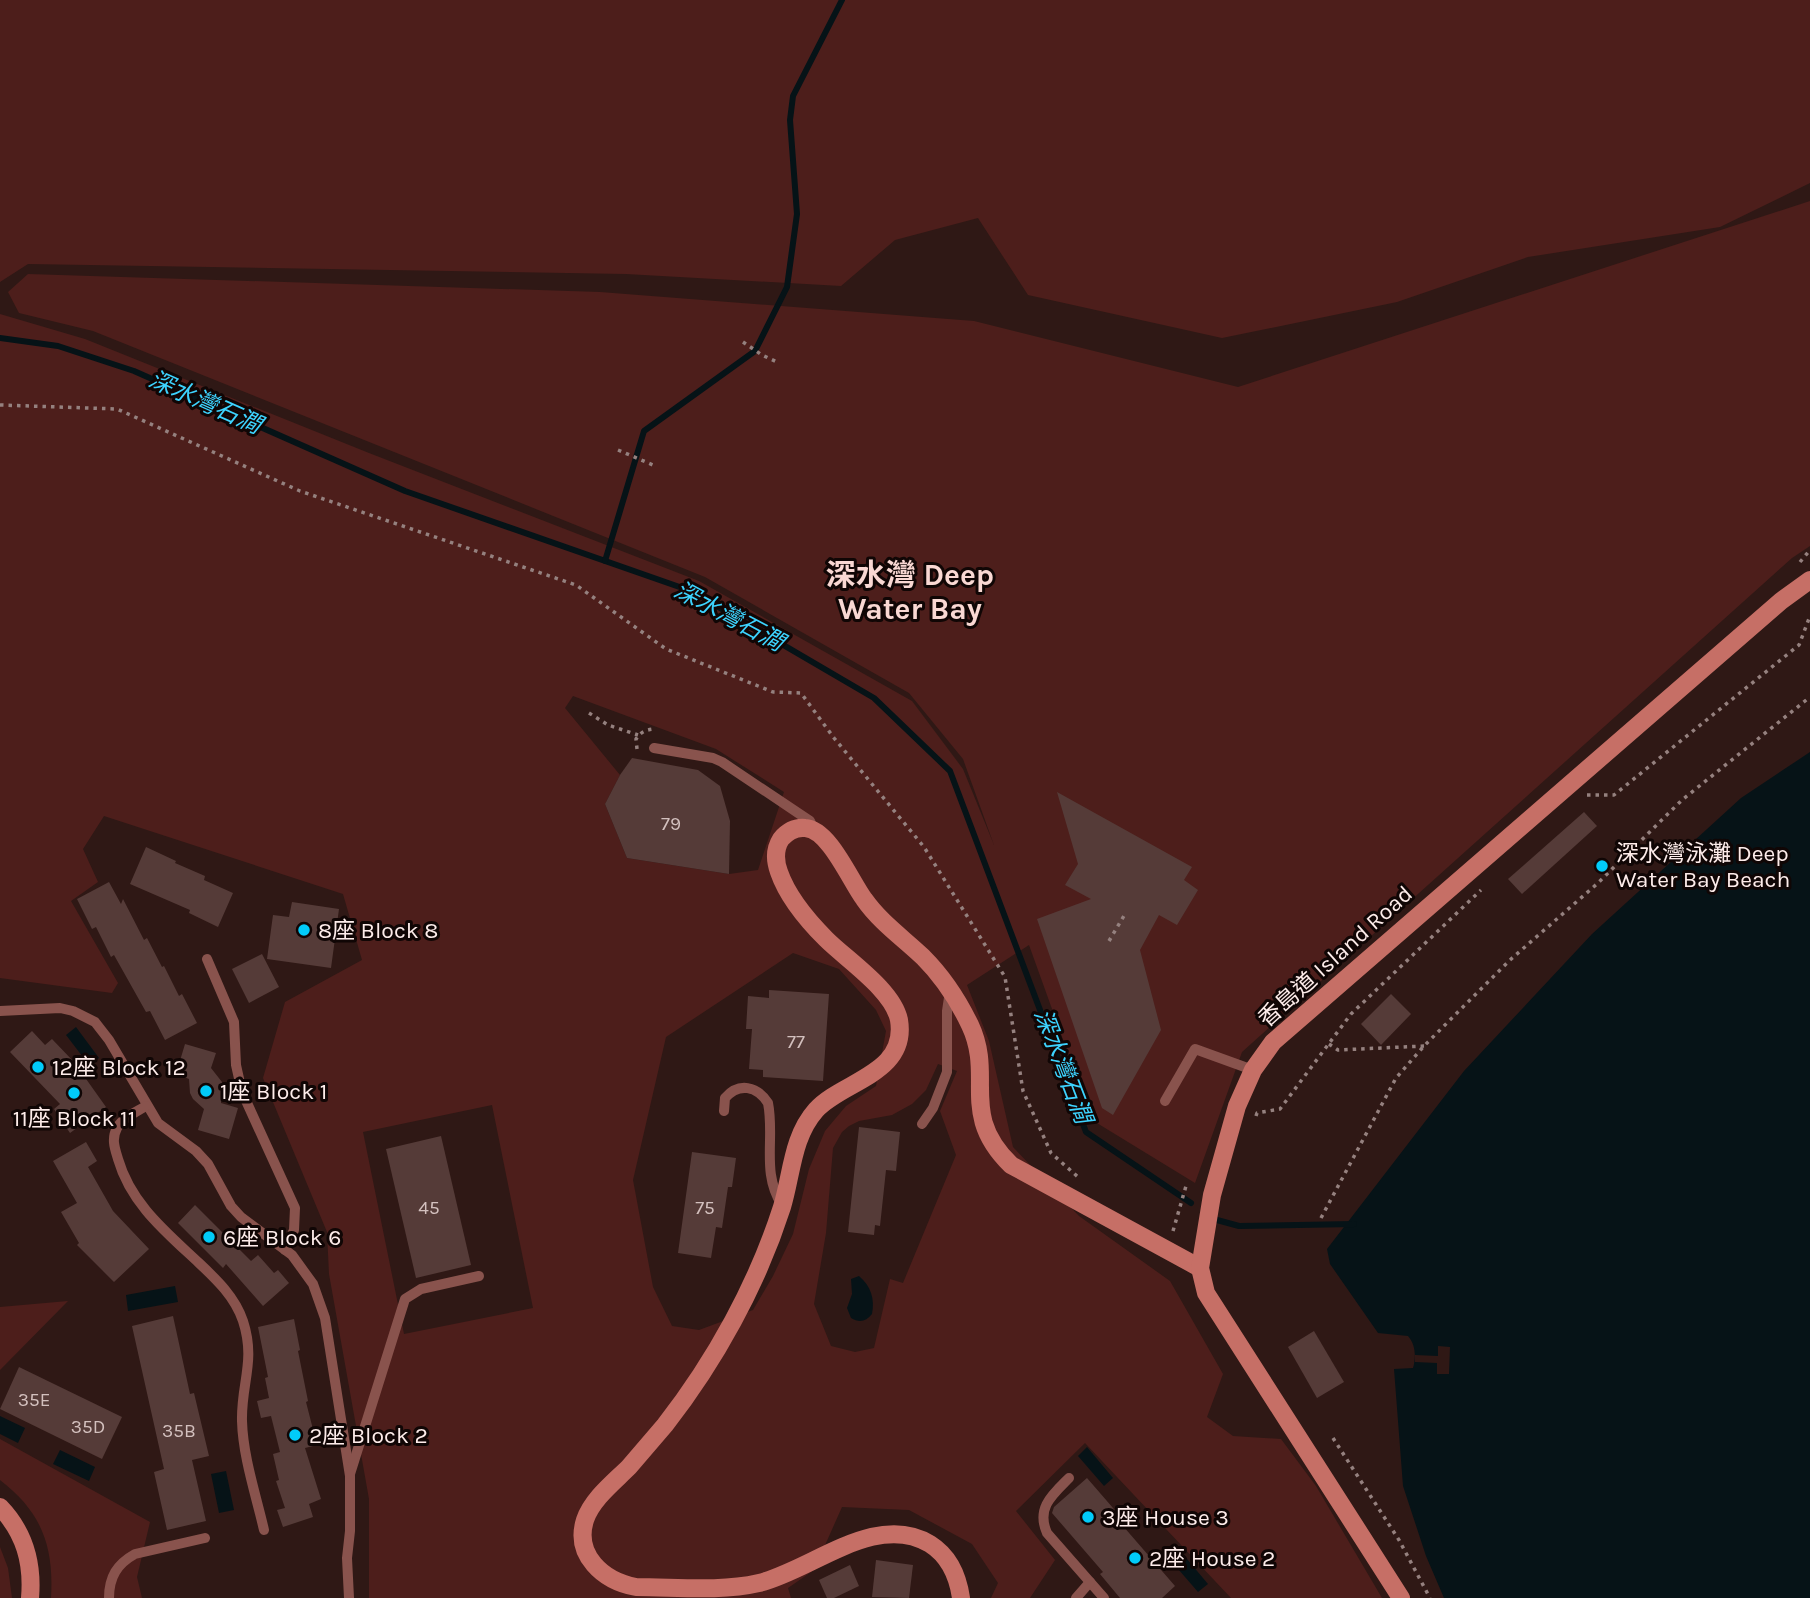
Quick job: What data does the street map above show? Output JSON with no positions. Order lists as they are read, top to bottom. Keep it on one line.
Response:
{"streets":{"street":["香島道 Island Road"]},"districts":["深水灣 Deep Water Bay"],"water":["深水灣石澗"],"places":["深水灣泳灘 Deep Water Bay Beach","8座 Block 8","12座 Block 12","1座 Block 1","11座 Block 11","6座 Block 6","2座 Block 2","3座 House 3","2座 House 2"],"house_numbers":["79","77","45","75","35E","35D","35B"]}
